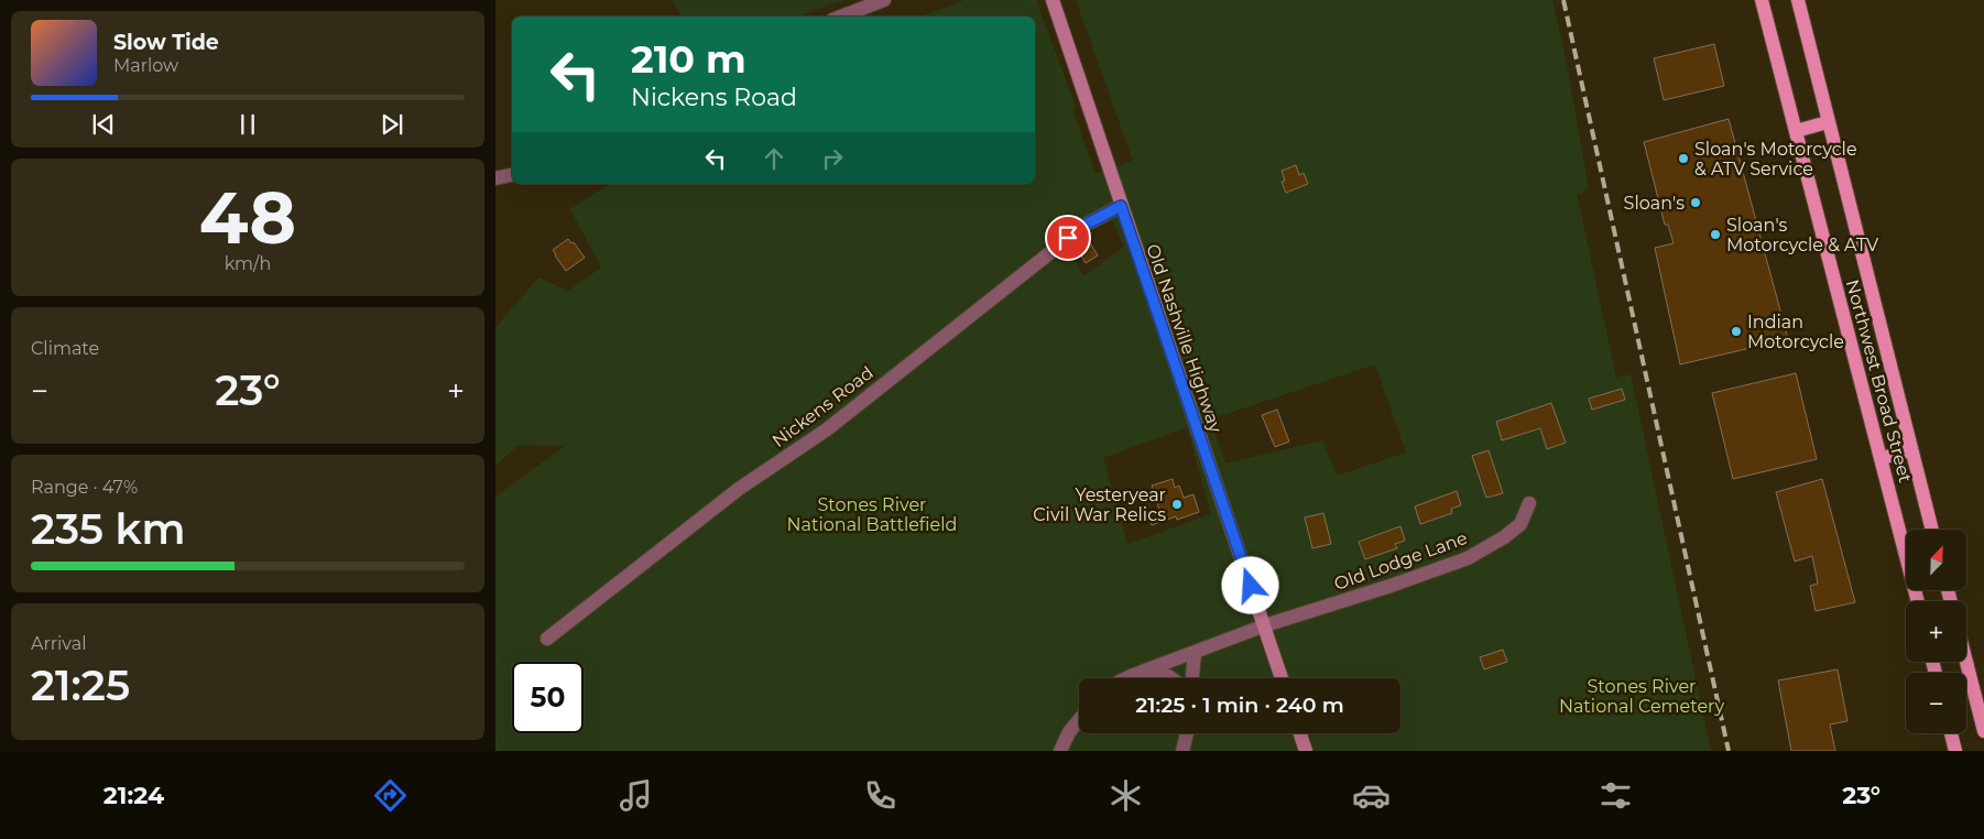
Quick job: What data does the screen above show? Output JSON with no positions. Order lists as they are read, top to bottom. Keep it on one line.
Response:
{"streets":{"main road":["Old Nashville Highway","Northwest Broad Street"],"street":["Nickens Road","Old Lodge Lane"]},"crossings":[["Old Nashville Highway","Nickens Road"],["Old Nashville Highway","Old Lodge Lane"]],"parks":["Stones River National Battlefield","Stones River National Cemetery"],"places":["Sloan's Motorcycle & ATV Service","Sloan's","Sloan's Motorcycle & ATV","Indian Motorcycle","Yesteryear Civil War Relics"],"north":"top right","page":{"turn":["210 m","Nickens Road"],"song":["Slow Tide","Marlow"],"tile":[["48","km/h"],"Climate",["Range · 47%","235 km"],["Arrival","21:25"]],"heat":["−","23°","+"],"map_buttons":["+","−"],"limit":"50","trip":"21:25 · 1 min · 240 m","tabs":["21:24","23°"]}}
